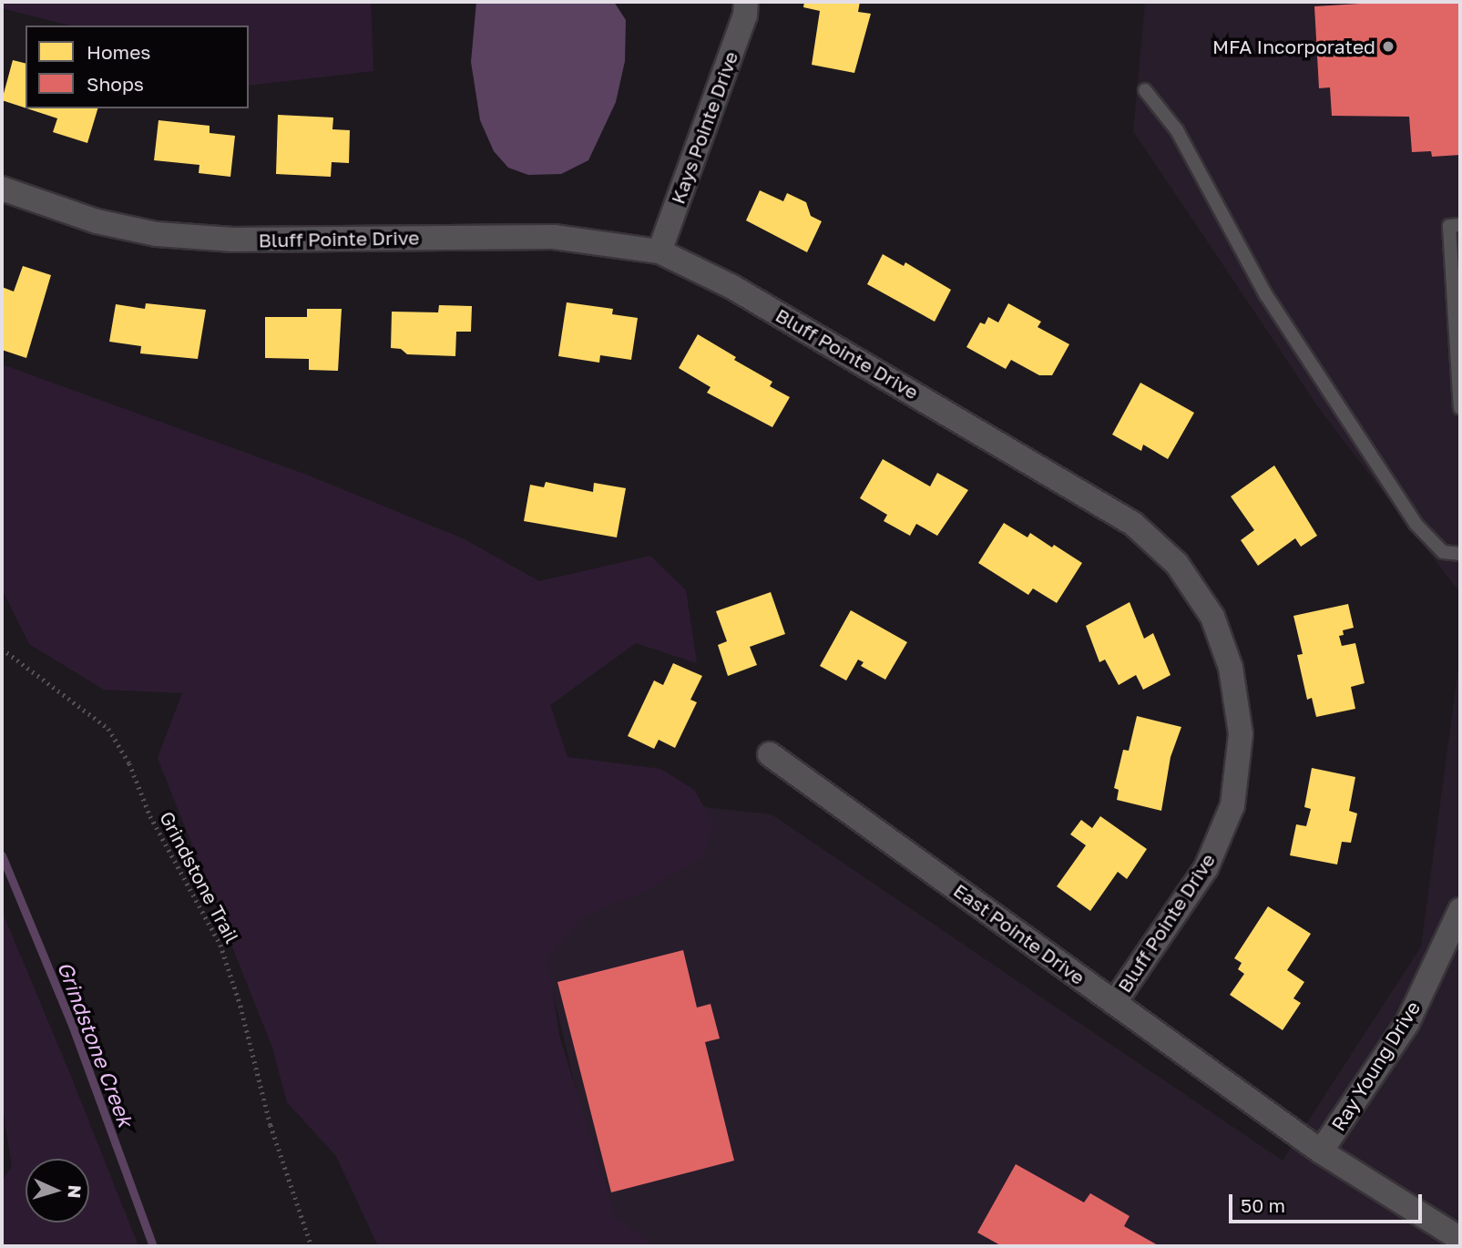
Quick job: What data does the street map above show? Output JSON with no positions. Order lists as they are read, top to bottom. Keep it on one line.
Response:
{"streets":{"street":["Kays Pointe Drive","Bluff Pointe Drive","East Pointe Drive","Ray Young Drive"],"path":["Grindstone Trail"]},"crossings":[["Kays Pointe Drive","Bluff Pointe Drive"],["Bluff Pointe Drive","East Pointe Drive"],["East Pointe Drive","Ray Young Drive"]],"water":["Grindstone Creek"],"places":["MFA Incorporated"],"legend":["Homes","Shops"],"scale_bar":"50 m","north":"right"}
